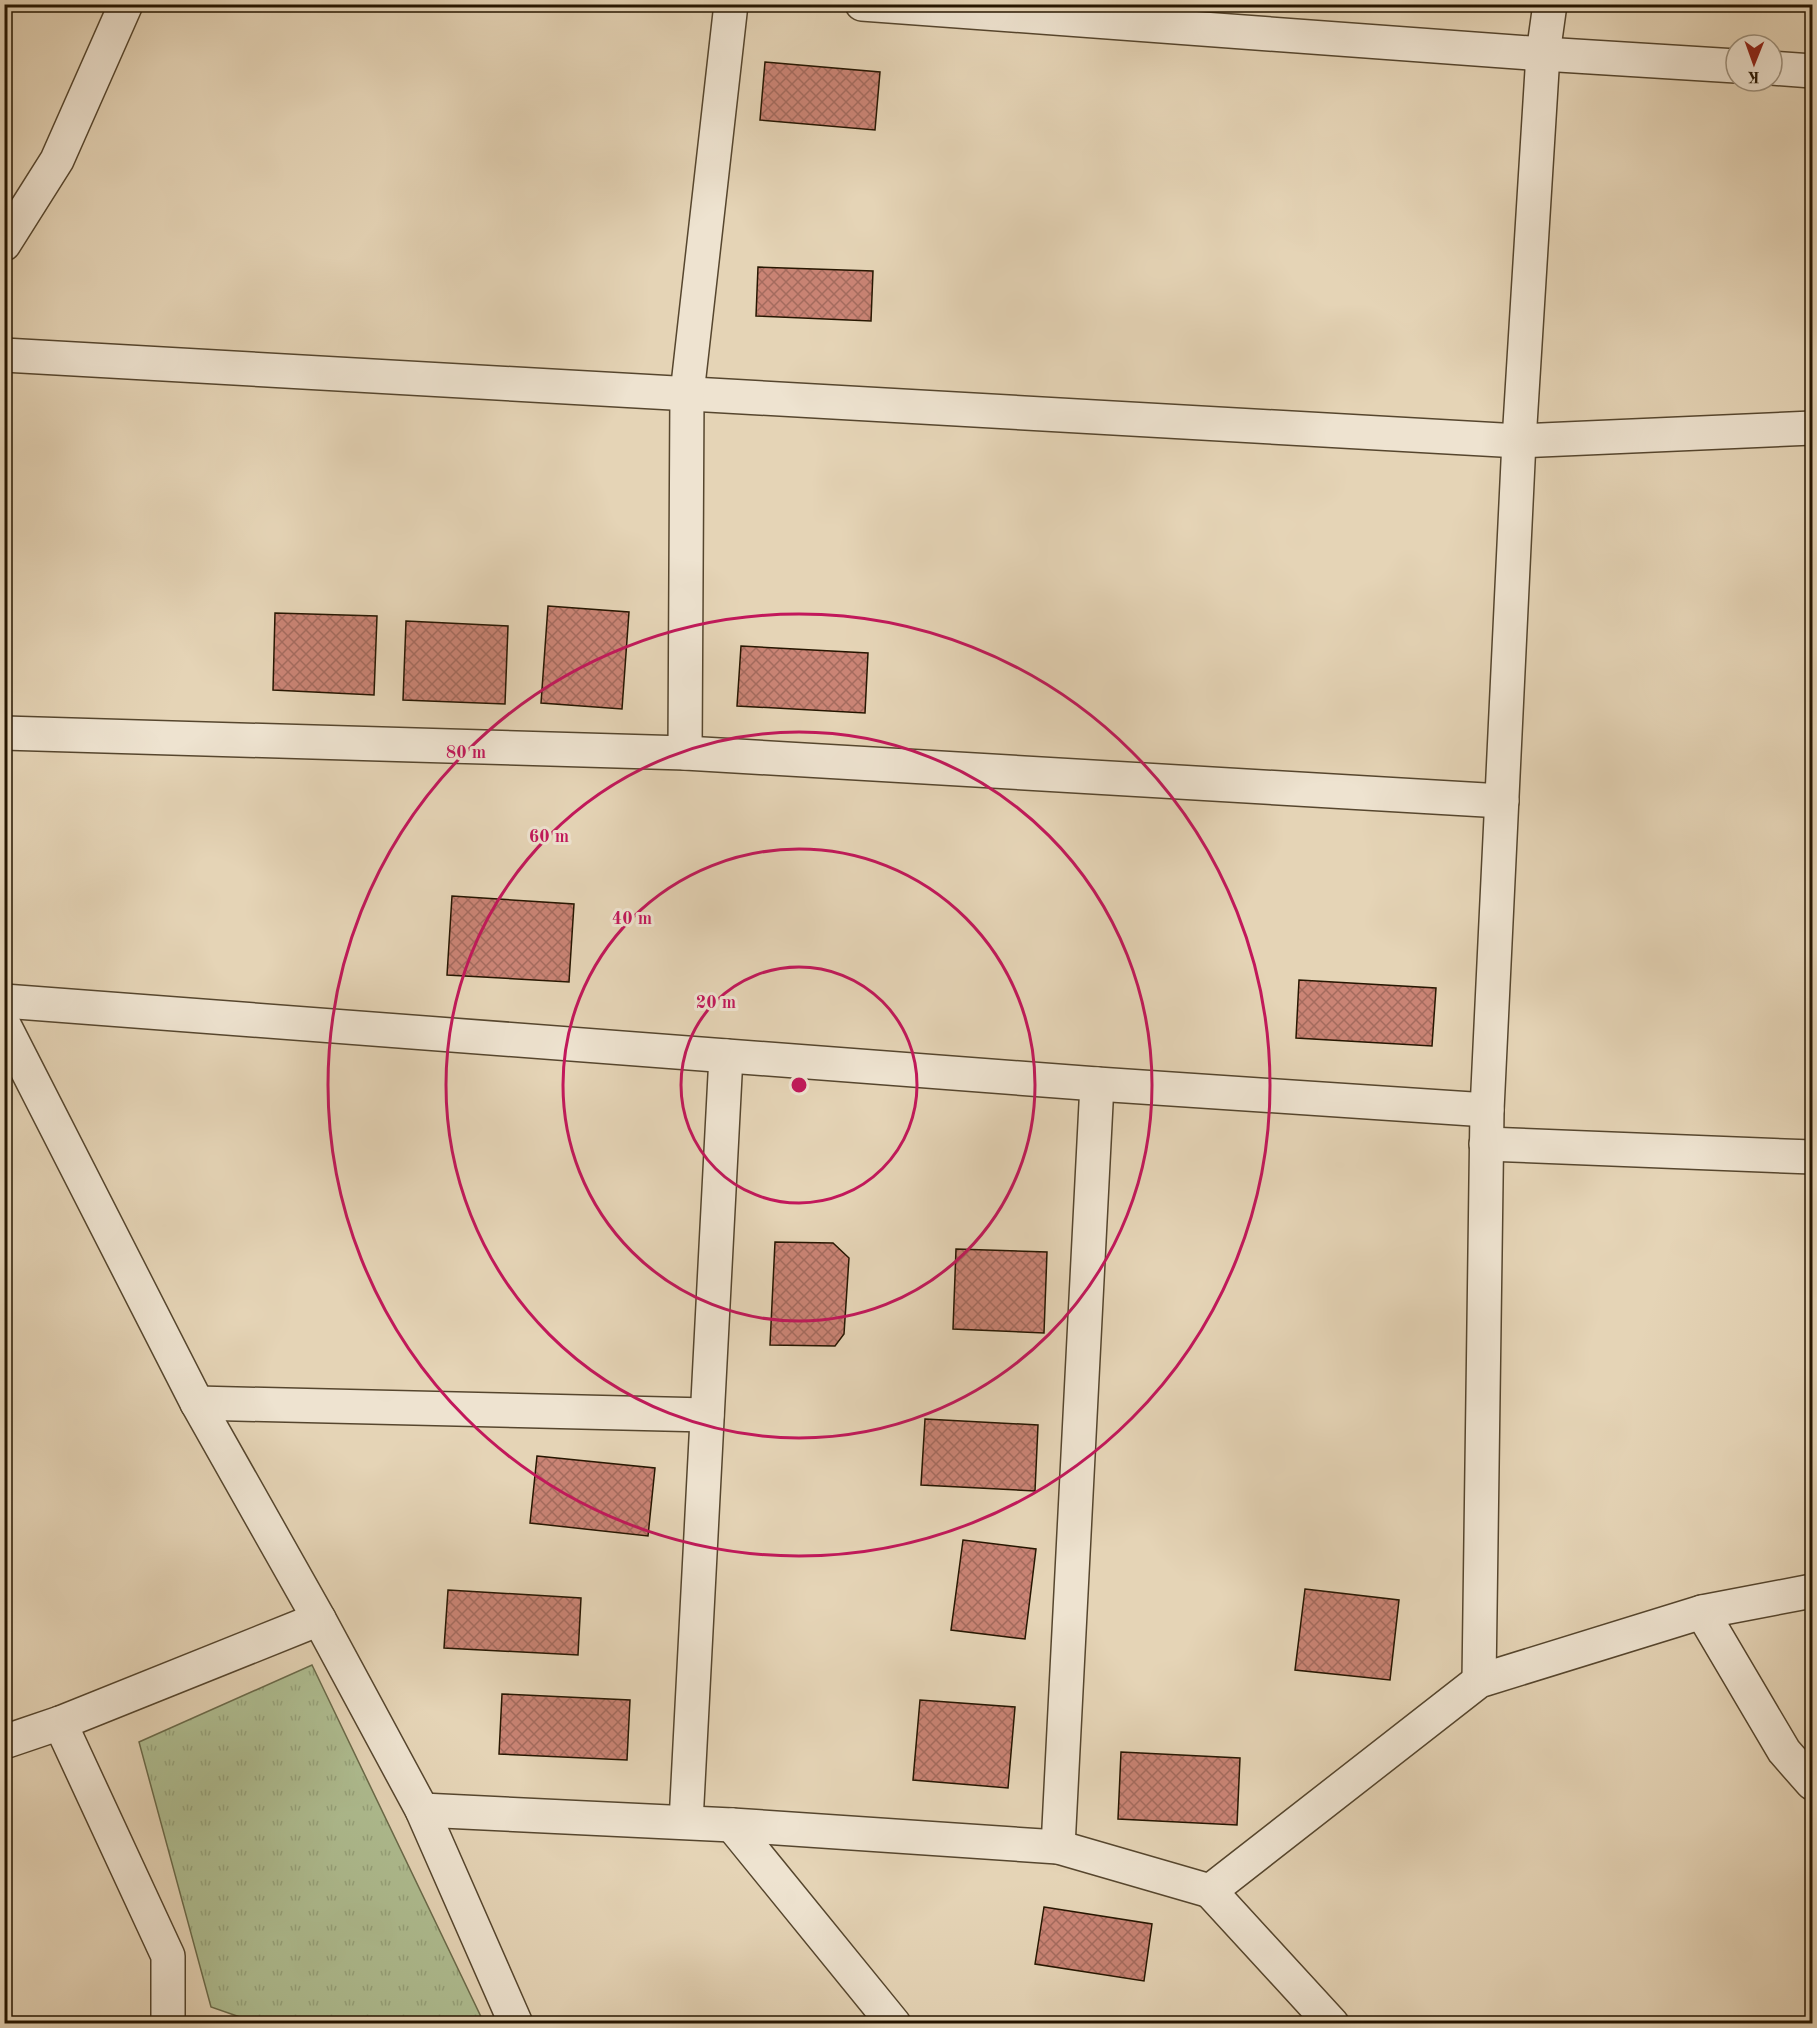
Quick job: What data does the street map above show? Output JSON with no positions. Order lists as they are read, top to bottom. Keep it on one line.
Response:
{"north":"bottom","rings":["80 m","60 m","40 m","20 m"]}
